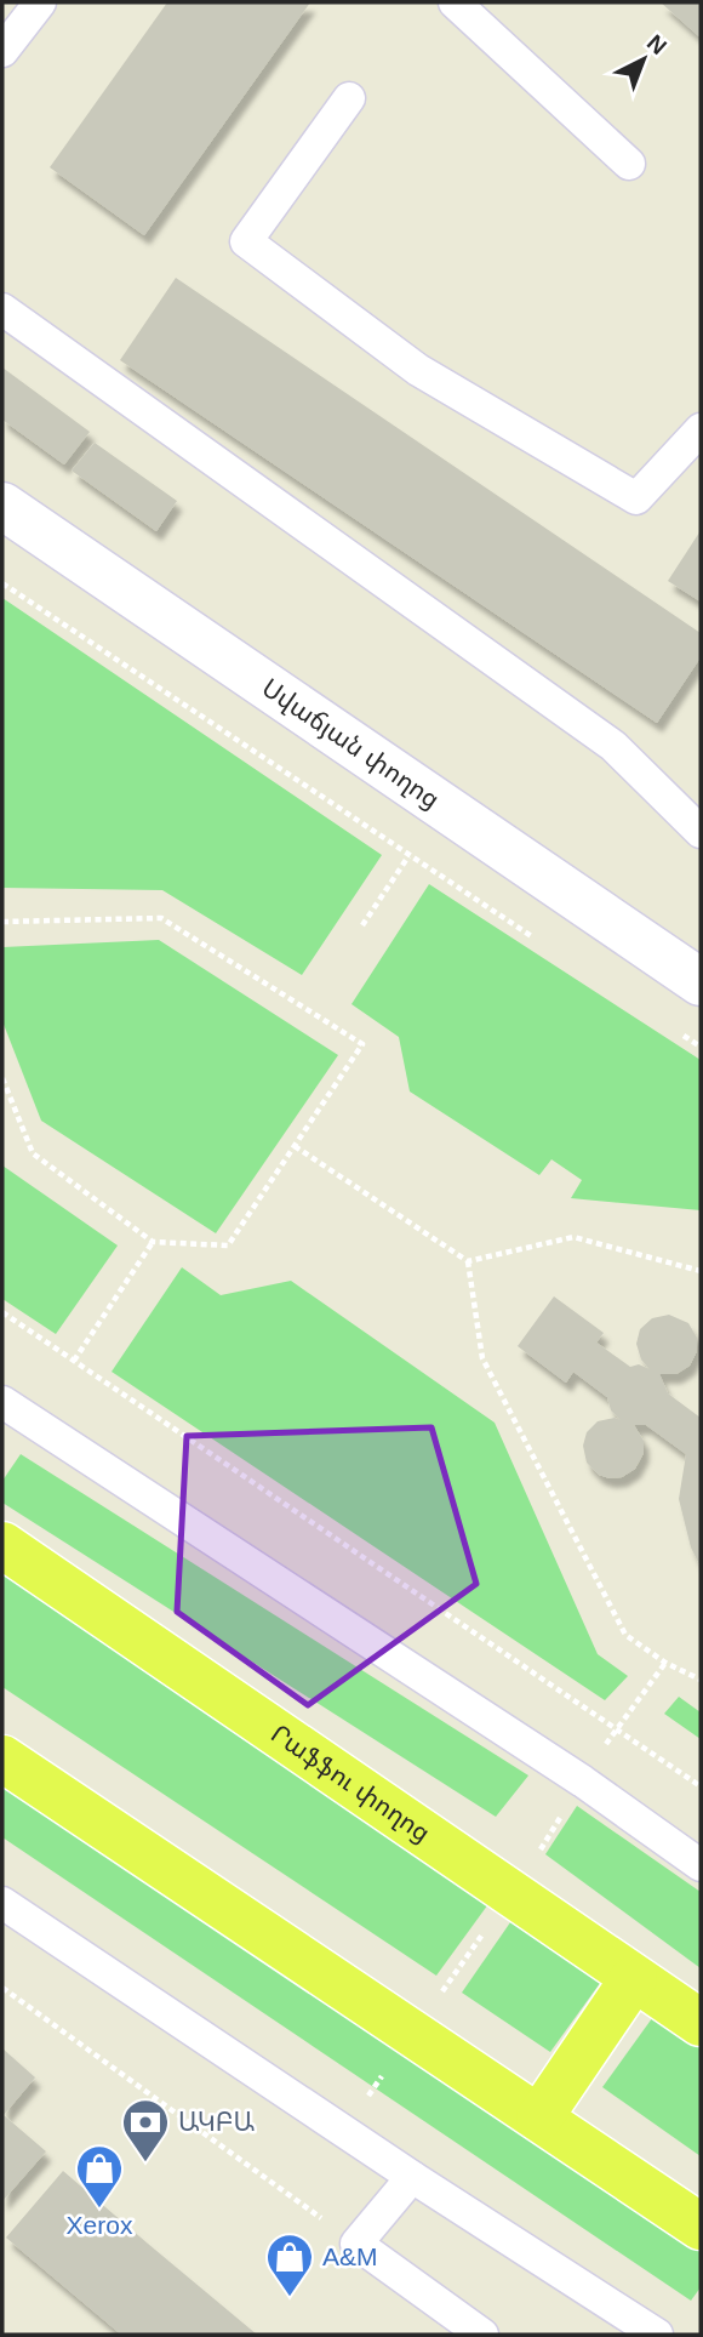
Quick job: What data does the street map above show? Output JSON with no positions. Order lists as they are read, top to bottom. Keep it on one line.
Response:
{"streets":{"main road":["Րաֆֆու փողոց"],"street":["Սվաճյան փողոց"]},"places":{"bank":["ԱԿԲԱ"],"shop":["Xerox","A&M"]},"north":"top right"}
